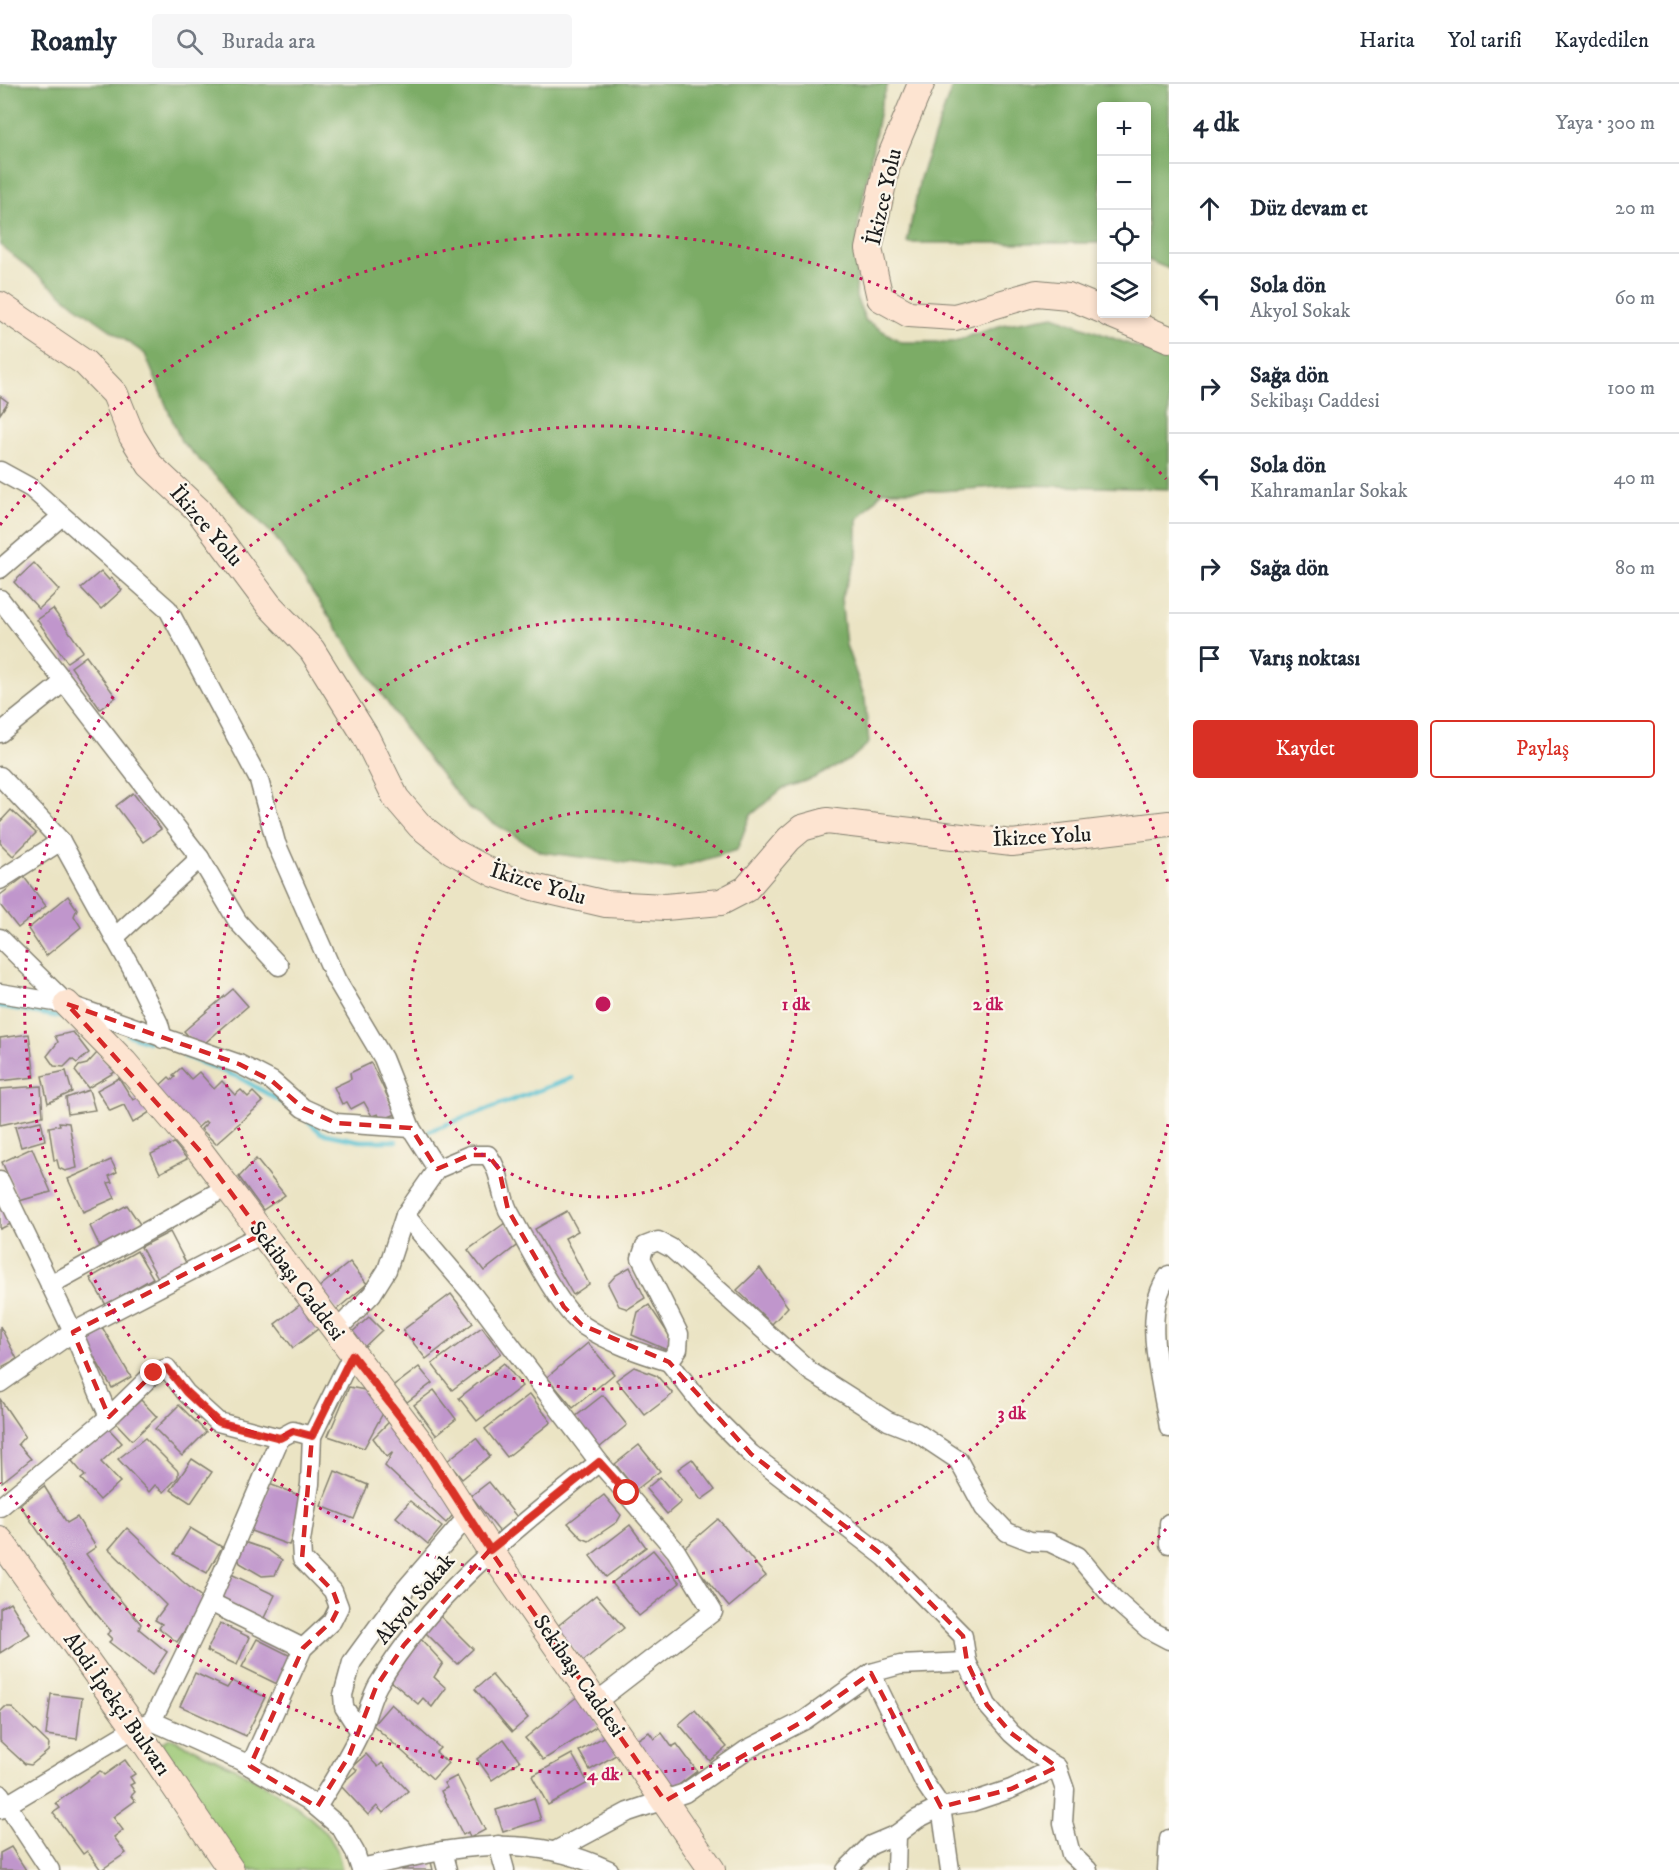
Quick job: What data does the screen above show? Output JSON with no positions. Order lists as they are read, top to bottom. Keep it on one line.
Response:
{"streets":{"street":["İkizce Yolu","Sekibaşı Caddesi","Akyol Sokak","Abdi İpekçi Bulvarı"]},"crossings":[["Sekibaşı Caddesi","Akyol Sokak"]],"page":{"header":"Roamly","search":"Burada ara","nav":["Harita","Yol tarifi","Kaydedilen"],"heading":["4 dk","Yaya · 300 m"],"map_buttons":["+","−"],"list":[["Düz devam et","20 m"],["Sola dön","Akyol Sokak","60 m"],["Sağa dön","Sekibaşı Caddesi","100 m"],["Sola dön","Kahramanlar Sokak","40 m"],["Sağa dön","80 m"],"Varış noktası"],"buttons":["Kaydet","Paylaş"]},"rings":["1 dk","2 dk","3 dk","4 dk"]}
